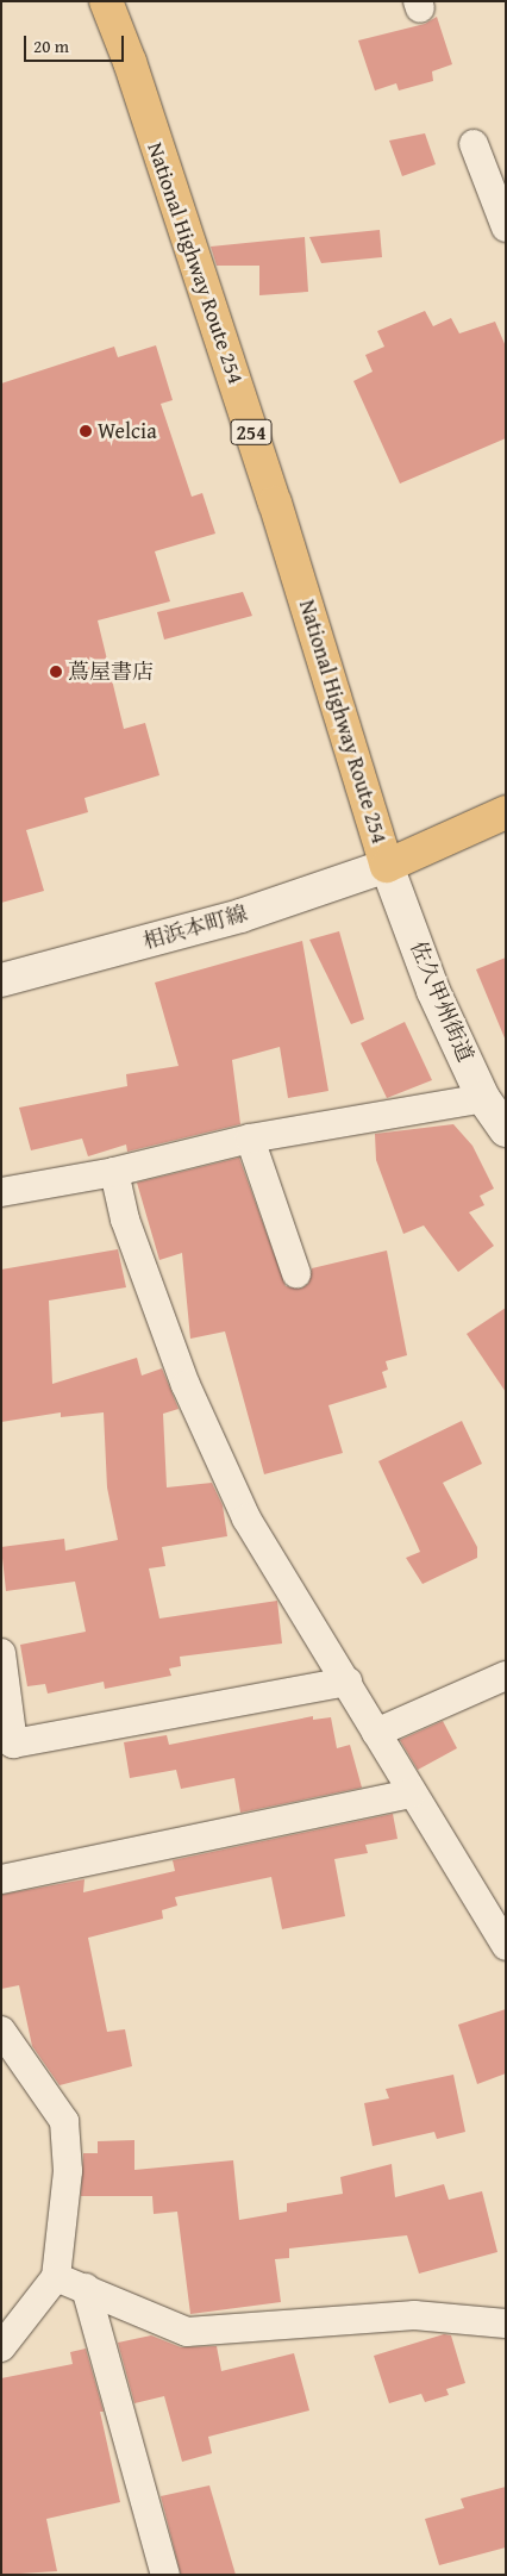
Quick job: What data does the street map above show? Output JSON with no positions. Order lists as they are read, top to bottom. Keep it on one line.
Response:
{"streets":{"highway":["National Highway Route 254","254"],"main road":["相浜本町線","佐久甲州街道"]},"crossings":[["National Highway Route 254","相浜本町線"],["National Highway Route 254","佐久甲州街道"],["相浜本町線","佐久甲州街道"]],"places":["Welcia","蔦屋書店"],"scale_bar":"20 m"}
